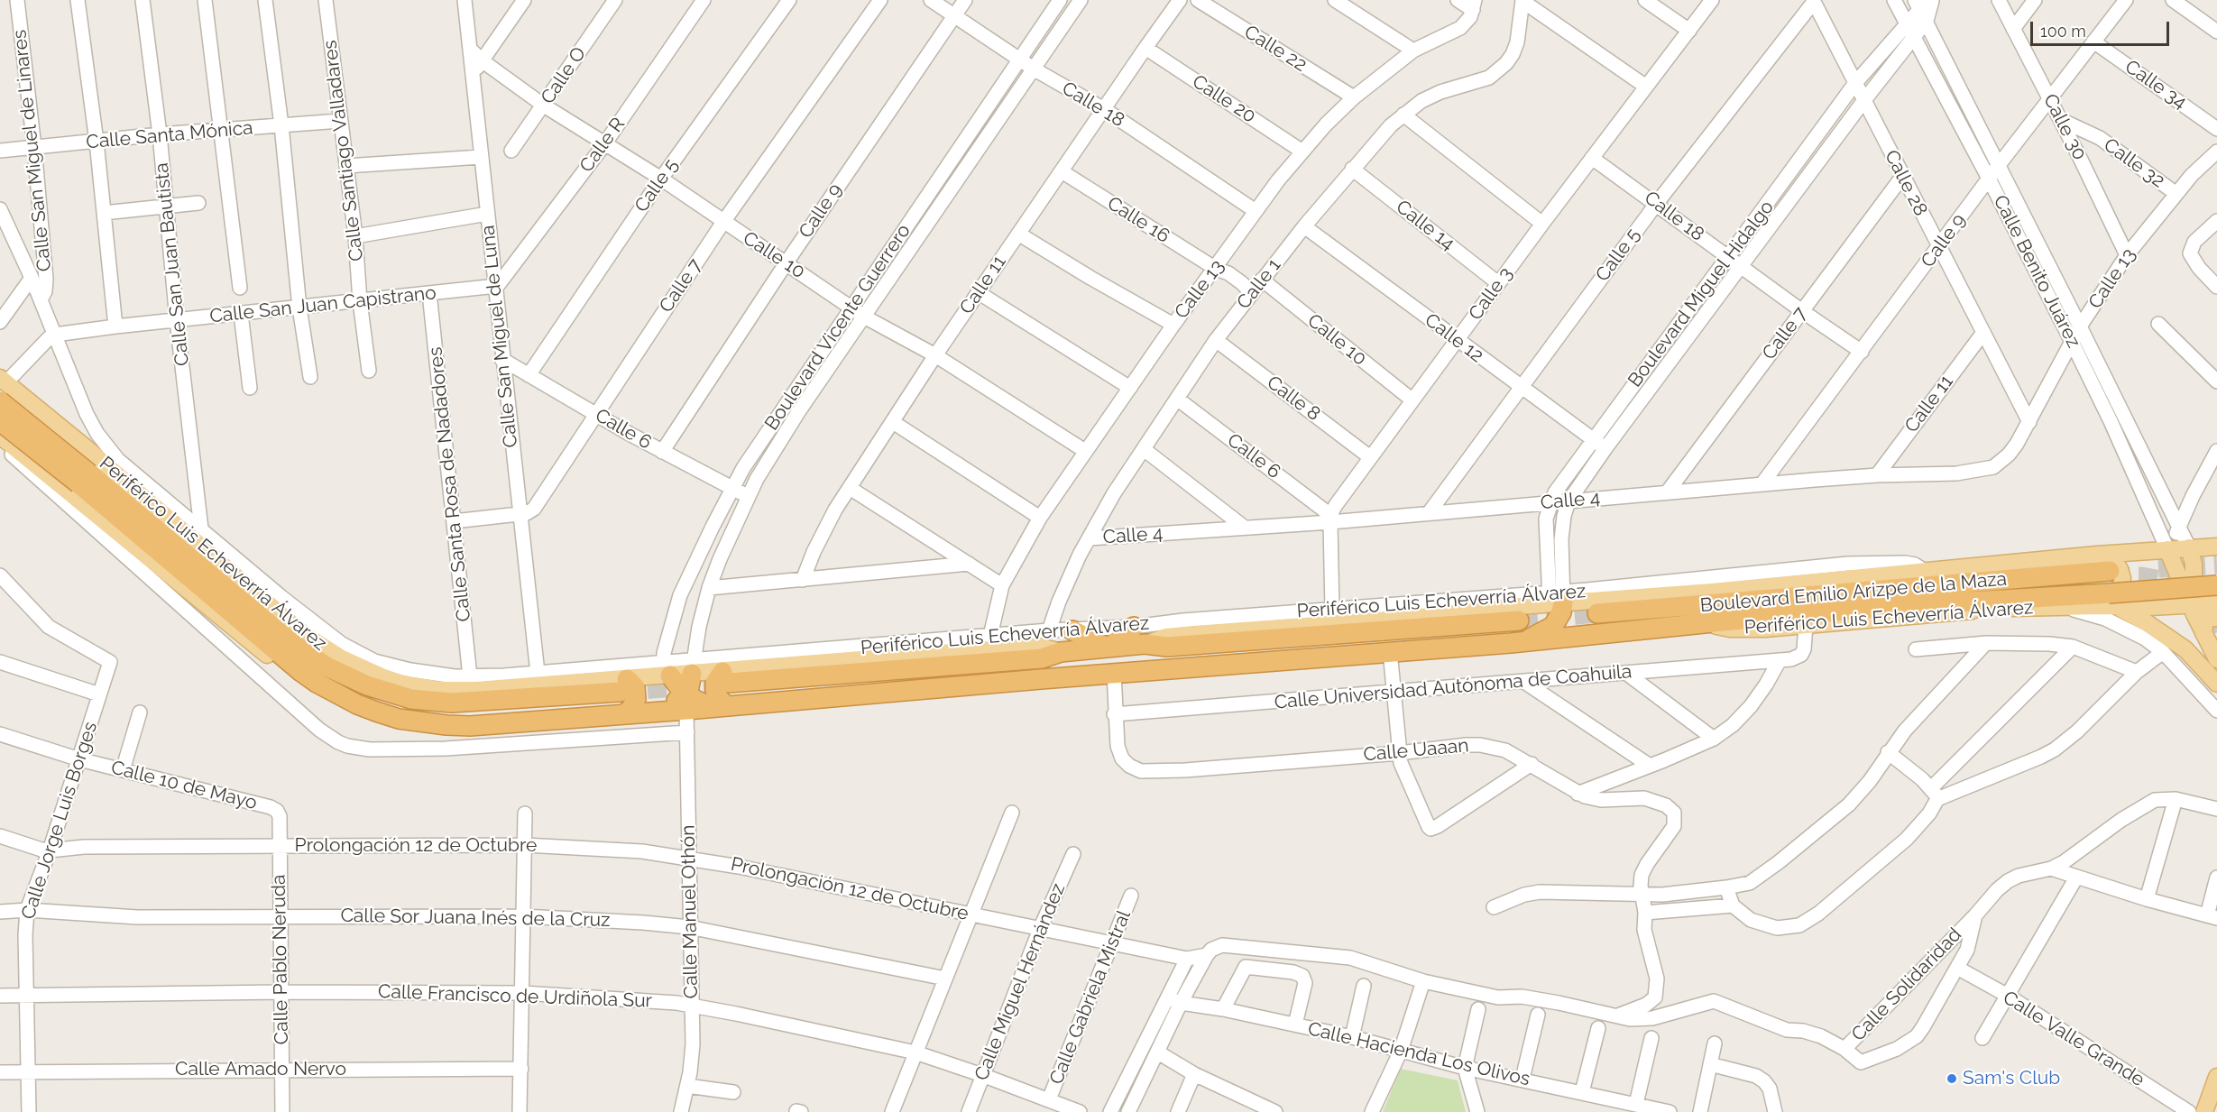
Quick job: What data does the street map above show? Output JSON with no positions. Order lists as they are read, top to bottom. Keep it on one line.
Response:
{"streets":{"highway":["Periférico Luis Echeverría Álvarez","Boulevard Emilio Arizpe de la Maza"],"street":["Calle 22","Calle O","Calle 34","Calle 20","Calle 18","Calle 30","Calle Santa Mónica","Calle R","Calle San Miguel de Linares","Calle Santiago Valladares","Calle 32","Calle 28","Calle 5","Calle 9","Calle 16","Calle 14","Calle 10","Calle San Juan Bautista","Calle Benito Juárez","Calle 13","Calle 1","Calle 11","Calle 7","Calle 3","Boulevard Miguel Hidalgo","Calle San Juan Capistrano","Boulevard Vicente Guerrero","Calle San Miguel de Luna","Calle 12","Calle 8","Calle 6","Calle Santa Rosa de Nadadores","Calle 4","Calle Universidad Autónoma de Coahuila","Calle Uaaan","Calle 10 de Mayo","Calle Jorge Luis Borges","Prolongación 12 de Octubre","Calle Manuel Othón","Calle Sor Juana Inés de la Cruz","Calle Pablo Neruda","Calle Miguel Hernández","Calle Solidaridad","Calle Francisco de Urdiñola Sur","Calle Gabriela Mistral","Calle Valle Grande","Calle Hacienda Los Olivos","Calle Amado Nervo"]},"crossings":[["Calle 22","Calle 13"],["Calle O","Calle 10"],["Calle 34","Calle 9"],["Calle 20","Calle 13"],["Calle 20","Calle 11"],["Calle 18","Calle 5"],["Calle 18","Calle 9"],["Calle 18","Calle 13"],["Calle 18","Calle 11"],["Calle 18","Calle 7"],["Calle 18","Calle 3"],["Calle 18","Boulevard Miguel Hidalgo"],["Calle 18","Boulevard Vicente Guerrero"],["Calle 30","Calle 32"],["Calle 30","Calle 9"],["Calle 30","Calle 13"],["Calle Santa Mónica","Calle San Miguel de Linares"],["Calle Santa Mónica","Calle Santiago Valladares"],["Calle Santa Mónica","Calle San Juan Bautista"],["Calle R","Calle 10"],["Calle R","Calle San Juan Capistrano"],["Calle R","Calle San Miguel de Luna"],["Calle Santiago Valladares","Calle San Juan Capistrano"],["Calle 32","Calle 13"],["Calle 28","Calle 5"],["Calle 28","Calle 9"],["Calle 28","Calle 13"],["Calle 28","Calle 11"],["Calle 28","Calle 7"],["Calle 28","Boulevard Miguel Hidalgo"],["Calle 28","Calle 4"],["Calle 5","Calle 10"],["Calle 5","Calle 12"],["Calle 5","Calle 6"],["Calle 5","Calle 4"],["Calle 9","Calle 10"],["Calle 9","Calle Benito Juárez"],["Calle 9","Calle 6"],["Calle 9","Calle 4"],["Calle 16","Calle 13"],["Calle 16","Calle 1"],["Calle 16","Calle 11"],["Calle 14","Calle 1"],["Calle 14","Calle 3"],["Calle 10","Calle 13"],["Calle 10","Calle 1"],["Calle 10","Calle 11"],["Calle 10","Calle 7"],["Calle 10","Calle 3"],["Calle 10","Boulevard Vicente Guerrero"],["Calle 10","Calle San Miguel de Luna"],["Calle San Juan Bautista","Calle San Juan Capistrano"],["Calle San Juan Bautista","Periférico Luis Echeverría Álvarez"],["Calle Benito Juárez","Calle 13"],["Calle Benito Juárez","Boulevard Miguel Hidalgo"],["Calle Benito Juárez","Periférico Luis Echeverría Álvarez"],["Calle 13","Calle 4"],["Calle 13","Periférico Luis Echeverría Álvarez"],["Calle 1","Calle 12"],["Calle 1","Calle 8"],["Calle 1","Calle 6"],["Calle 1","Calle 4"],["Calle 1","Periférico Luis Echeverría Álvarez"],["Calle 11","Calle 4"],["Calle 7","Calle San Miguel de Luna"],["Calle 7","Calle 6"],["Calle 7","Calle Santa Rosa de Nadadores"],["Calle 7","Calle 4"],["Calle 3","Calle 12"],["Calle 3","Calle 8"],["Calle 3","Calle 6"],["Calle 3","Calle 4"],["Boulevard Miguel Hidalgo","Calle 12"],["Boulevard Miguel Hidalgo","Calle 4"],["Boulevard Miguel Hidalgo","Periférico Luis Echeverría Álvarez"],["Calle San Juan Capistrano","Calle San Miguel de Luna"],["Calle San Juan Capistrano","Calle Santa Rosa de Nadadores"],["Boulevard Vicente Guerrero","Calle 6"],["Boulevard Vicente Guerrero","Periférico Luis Echeverría Álvarez"],["Calle San Miguel de Luna","Calle 6"],["Calle San Miguel de Luna","Periférico Luis Echeverría Álvarez"],["Calle 6","Calle 4"],["Calle Santa Rosa de Nadadores","Periférico Luis Echeverría Álvarez"],["Periférico Luis Echeverría Álvarez","Boulevard Emilio Arizpe de la Maza"],["Periférico Luis Echeverría Álvarez","Calle Uaaan"],["Periférico Luis Echeverría Álvarez","Calle Manuel Othón"],["Calle Universidad Autónoma de Coahuila","Calle Uaaan"],["Calle Uaaan","Prolongación 12 de Octubre"],["Calle 10 de Mayo","Calle Jorge Luis Borges"],["Calle 10 de Mayo","Calle Pablo Neruda"],["Calle Jorge Luis Borges","Prolongación 12 de Octubre"],["Calle Jorge Luis Borges","Calle Sor Juana Inés de la Cruz"],["Calle Jorge Luis Borges","Calle Francisco de Urdiñola Sur"],["Calle Jorge Luis Borges","Calle Amado Nervo"],["Prolongación 12 de Octubre","Calle Manuel Othón"],["Prolongación 12 de Octubre","Calle Pablo Neruda"],["Prolongación 12 de Octubre","Calle Miguel Hernández"],["Prolongación 12 de Octubre","Calle Solidaridad"],["Prolongación 12 de Octubre","Calle Gabriela Mistral"],["Calle Manuel Othón","Calle Sor Juana Inés de la Cruz"],["Calle Manuel Othón","Calle Francisco de Urdiñola Sur"],["Calle Sor Juana Inés de la Cruz","Calle Pablo Neruda"],["Calle Pablo Neruda","Calle Francisco de Urdiñola Sur"],["Calle Pablo Neruda","Calle Amado Nervo"],["Calle Miguel Hernández","Calle Francisco de Urdiñola Sur"],["Calle Francisco de Urdiñola Sur","Calle Gabriela Mistral"]],"places":["Sam's Club"],"scale_bar":"100 m"}
